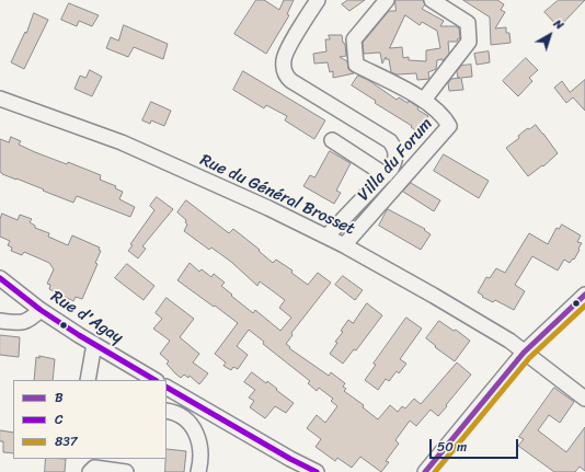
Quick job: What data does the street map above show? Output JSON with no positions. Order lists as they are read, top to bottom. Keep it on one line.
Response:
{"streets":{"street":["Villa du Forum","Rue du Général Brosset","Rue d'Agay"]},"crossings":[["Villa du Forum","Rue du Général Brosset"]],"lines":["transit line C","transit line B","transit line 837"],"legend":["B","C","837"],"scale_bar":"50 m","north":"top right"}
